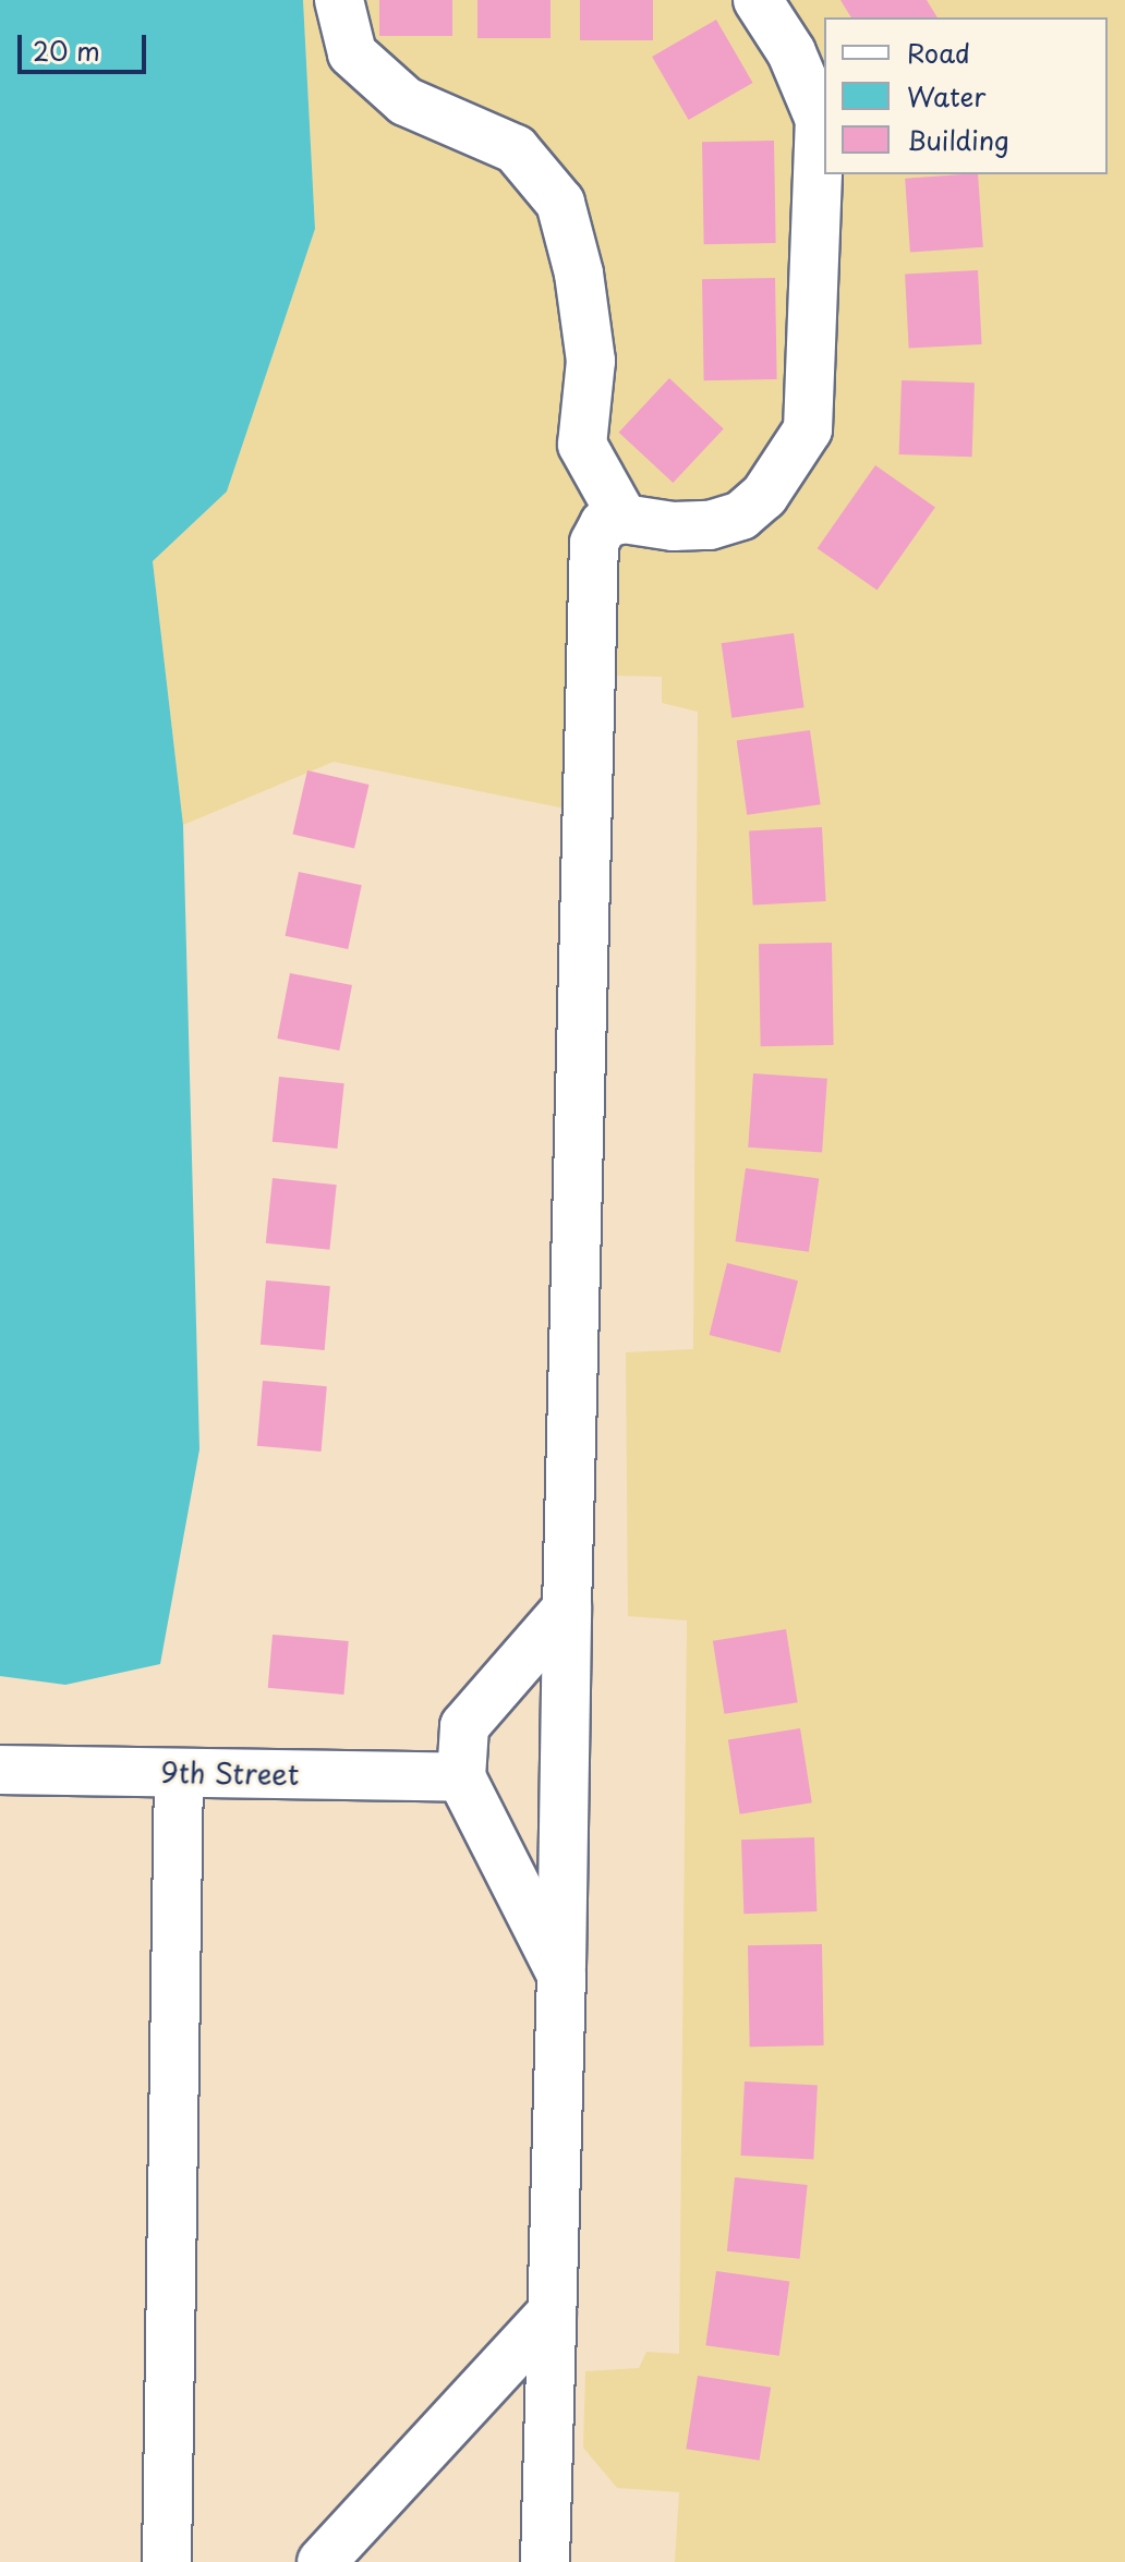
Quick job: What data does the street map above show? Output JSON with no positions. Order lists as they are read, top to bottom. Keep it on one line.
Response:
{"streets":{"street":["9th Street"]},"legend":["Road","Water","Building"],"scale_bar":"20 m"}
